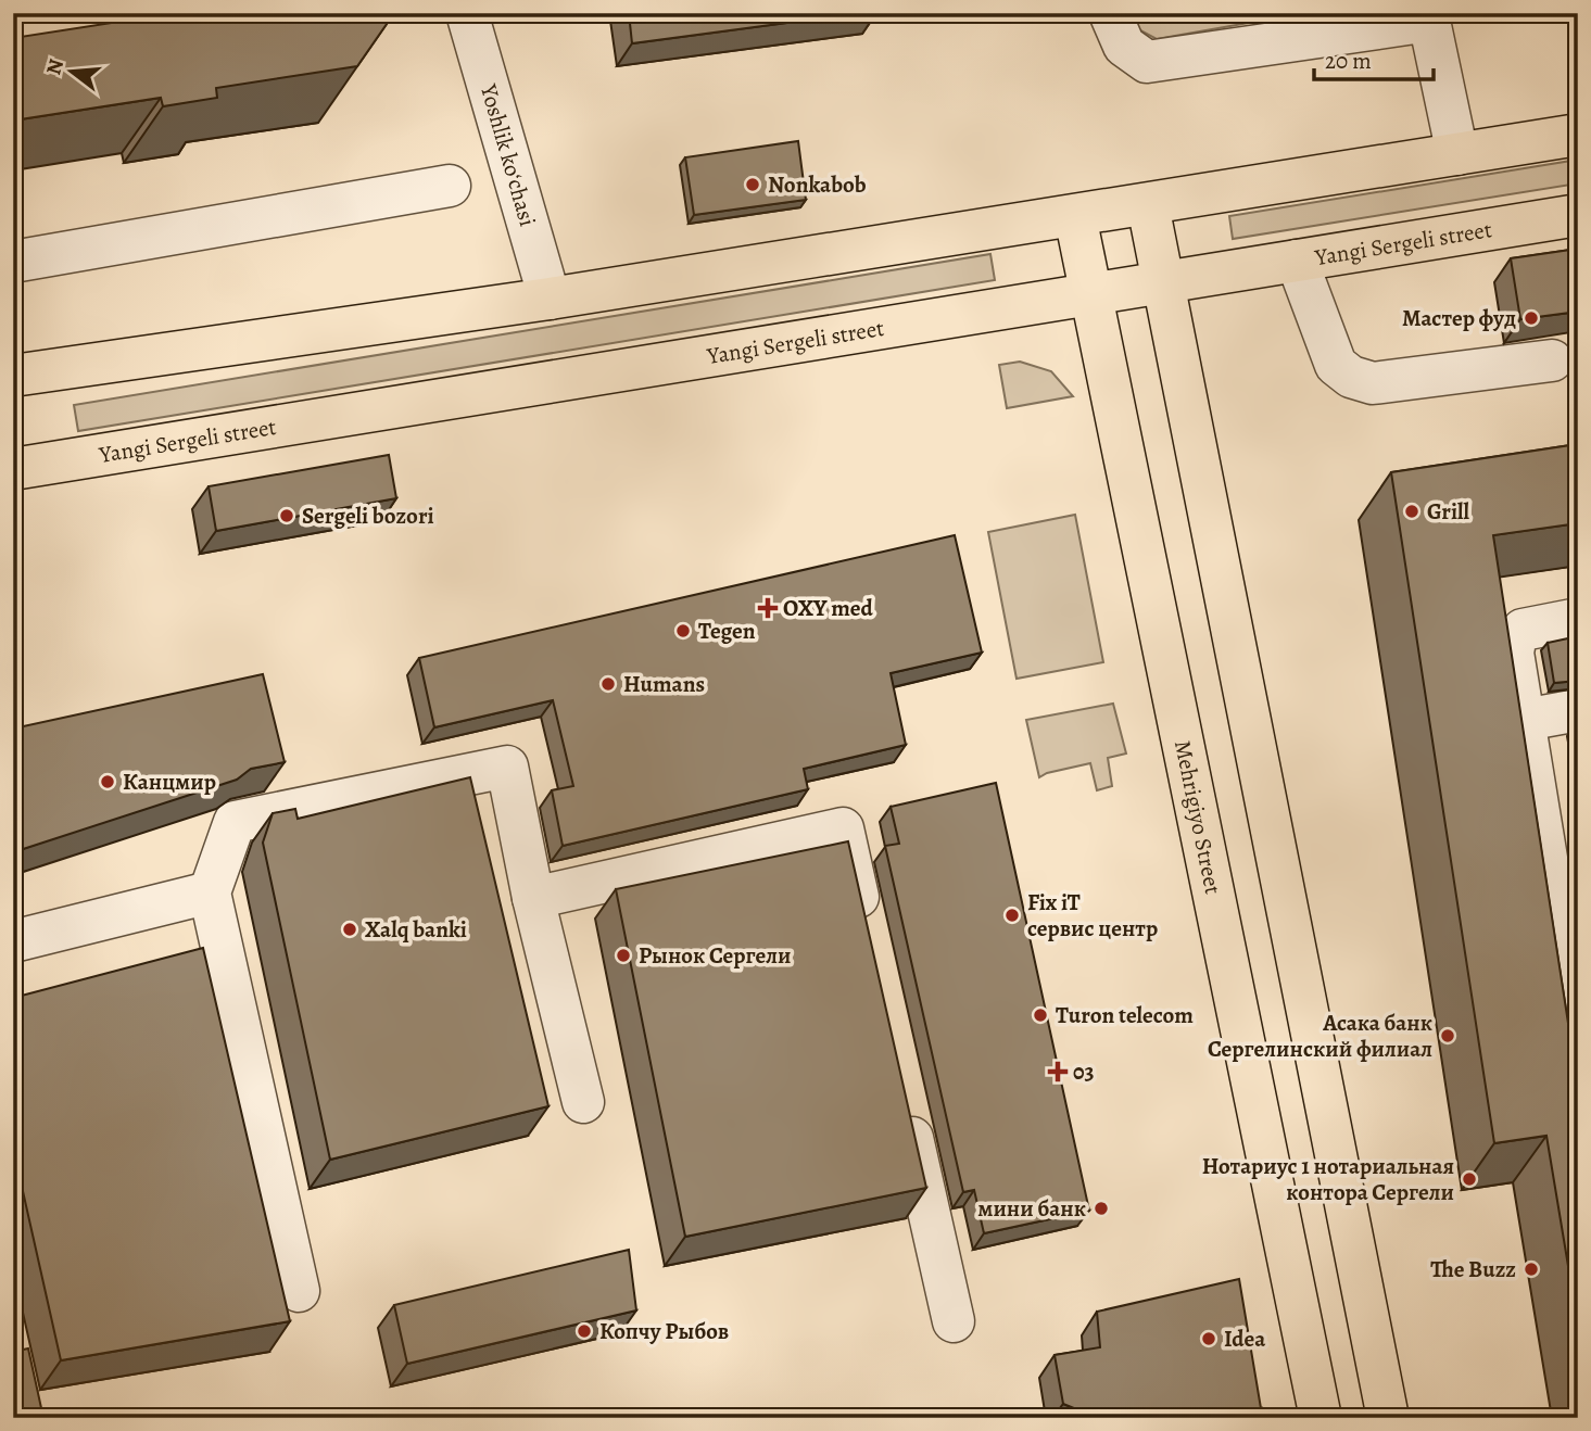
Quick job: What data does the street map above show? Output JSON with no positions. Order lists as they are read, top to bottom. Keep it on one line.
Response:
{"streets":{"main road":["Yangi Sergeli street","Mehrigiyo Street"],"street":["Yoshlik koʻchasi"]},"crossings":[["Yangi Sergeli street","Mehrigiyo Street"]],"places":{"other":["Nonkabob","Мастер фуд","Grill","Sergeli bozori","Tegen","Humans","Канцмир","Fix iT сервис центр","Xalq banki","Рынок Сергели","Turon telecom","Асака банк Сергелинский филиал","Нотариус 1 нотариальная контора Сергели","мини банк","The Buzz","Копчу Рыбов","Idea"],"health":["OXY med","03"]},"scale_bar":"20 m","north":"left"}
